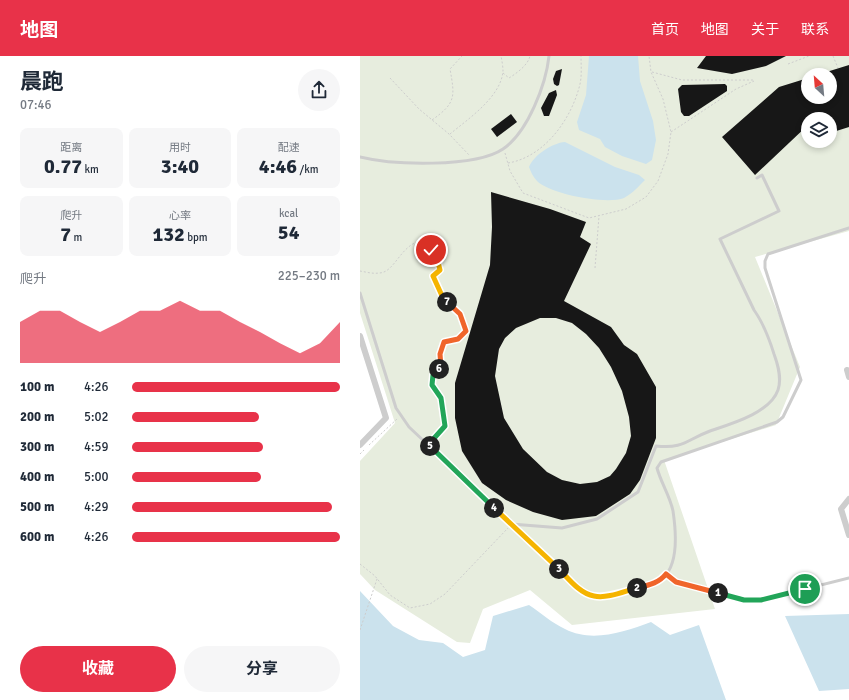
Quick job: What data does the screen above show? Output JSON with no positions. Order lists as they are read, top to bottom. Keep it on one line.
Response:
{"north":"top left","page":{"header":"地图","nav":["首页","地图","关于","联系"],"heading":["晨跑","07:46"],"stats":[["距离","0.77 km"],["用时","3:40"],["配速","4:46 /km"],["爬升","7 m"],["心率","132 bpm"],["kcal","54"]],"chart":["爬升","225–230 m"],"pins":["7","6","5","4","3","2","1"],"list":[{"name":"100 m","note":"4:26"},{"name":"200 m","note":"5:02"},{"name":"300 m","note":"4:59"},{"name":"400 m","note":"5:00"},{"name":"500 m","note":"4:29"},{"name":"600 m","note":"4:26"}],"buttons":["收藏","分享"]}}
